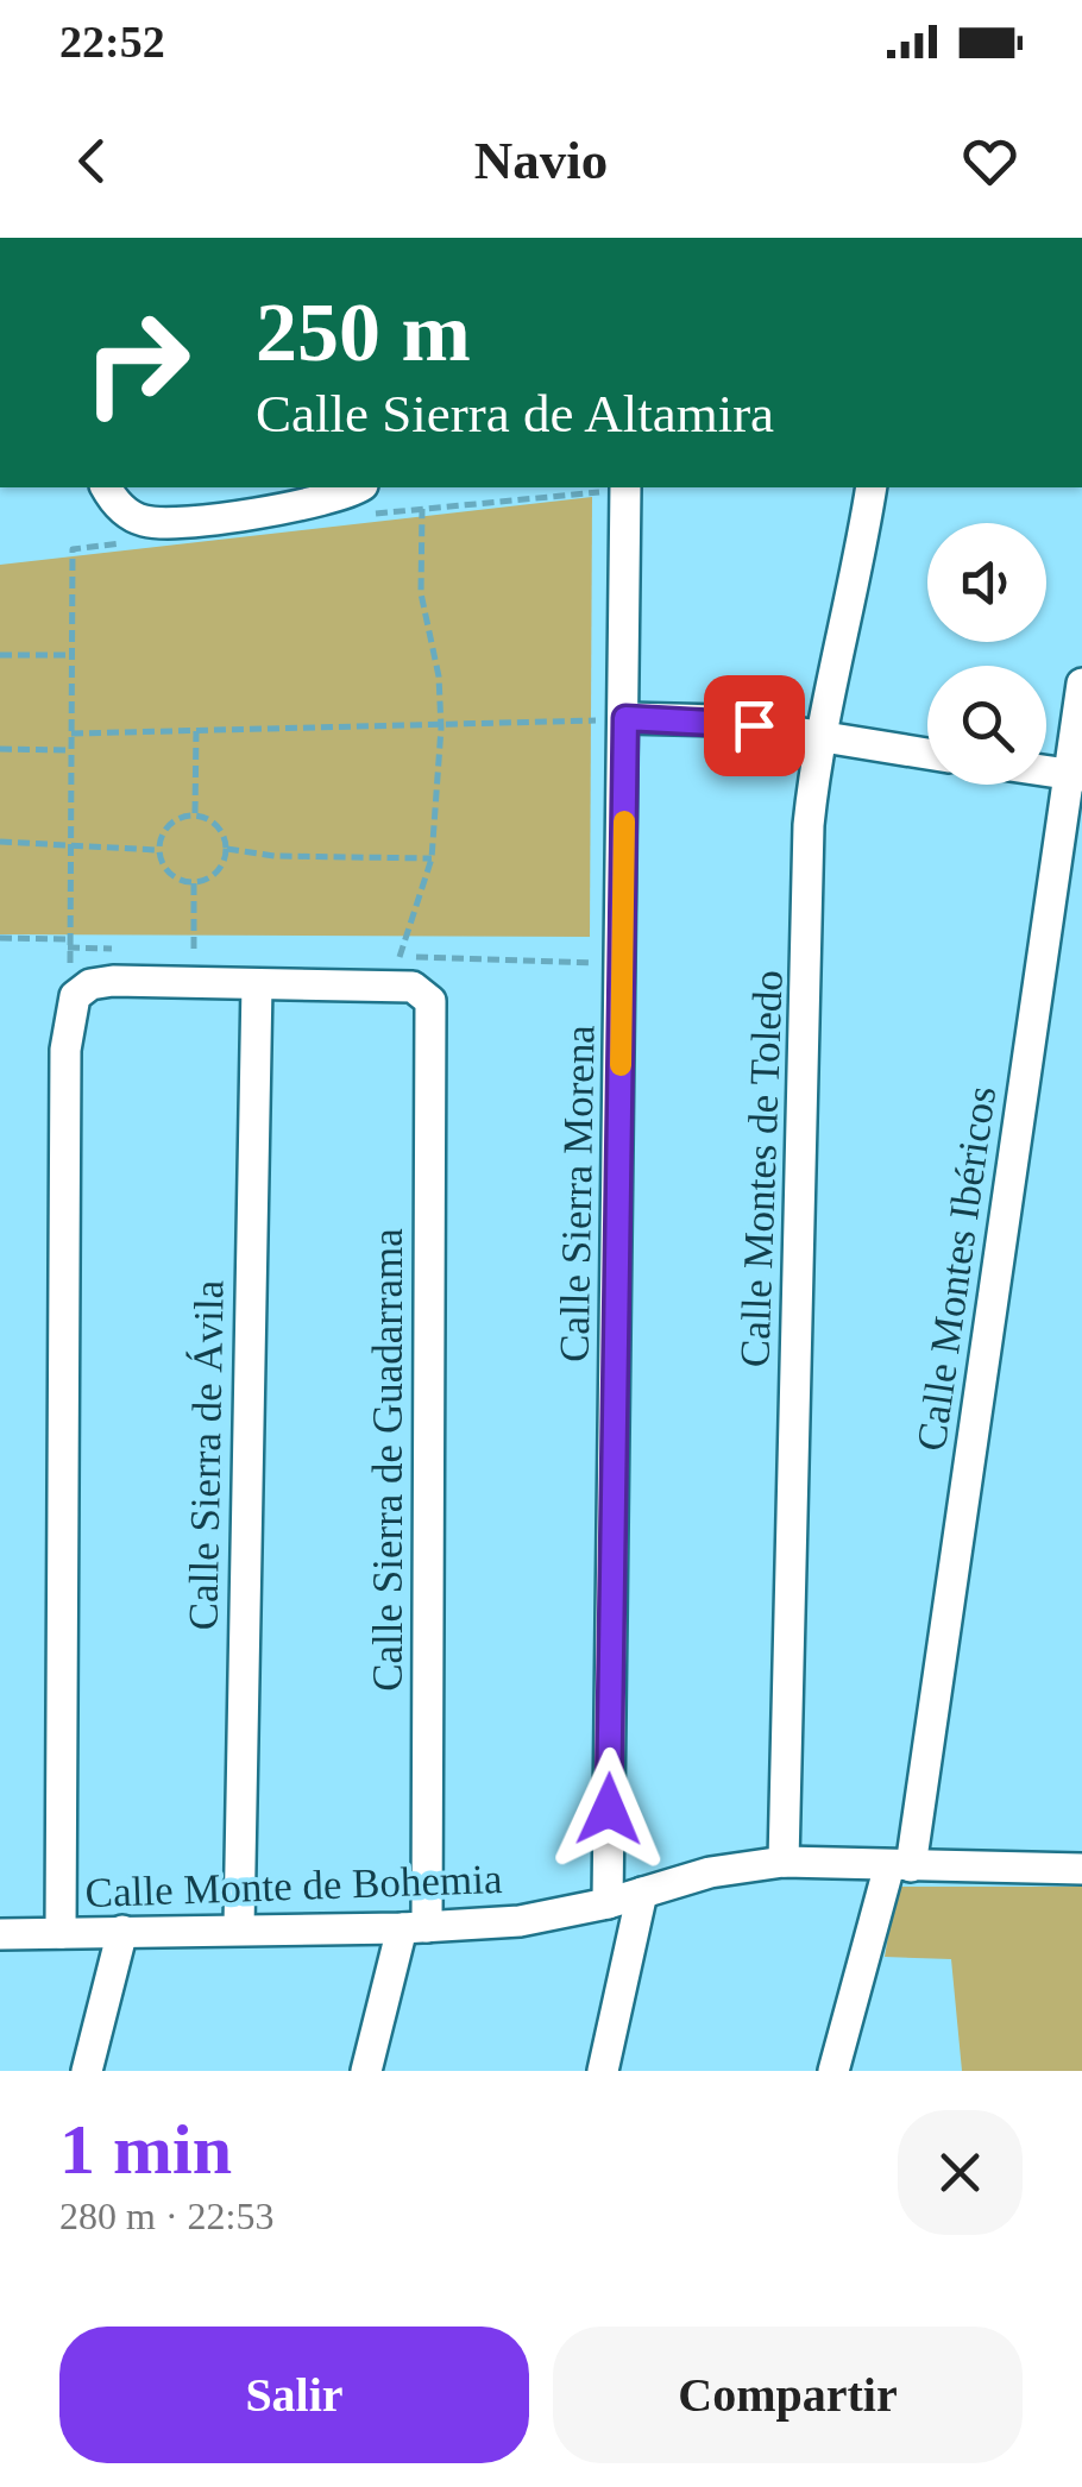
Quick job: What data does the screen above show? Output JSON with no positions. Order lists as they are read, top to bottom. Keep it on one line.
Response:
{"streets":{"street":["Calle Montes de Toledo","Calle Sierra Morena","Calle Montes Ibéricos","Calle Sierra de Ávila","Calle Sierra de Guadarrama","Calle Monte de Bohemia"]},"crossings":[["Calle Montes de Toledo","Calle Monte de Bohemia"],["Calle Sierra Morena","Calle Monte de Bohemia"],["Calle Montes Ibéricos","Calle Monte de Bohemia"],["Calle Sierra de Ávila","Calle Sierra de Guadarrama"],["Calle Sierra de Ávila","Calle Monte de Bohemia"],["Calle Sierra de Guadarrama","Calle Monte de Bohemia"]],"page":{"status":"22:52","header":"Navio","turn":["250 m","Calle Sierra de Altamira"],"heading":["1 min","280 m · 22:53"],"buttons":["Salir","Compartir"]}}
